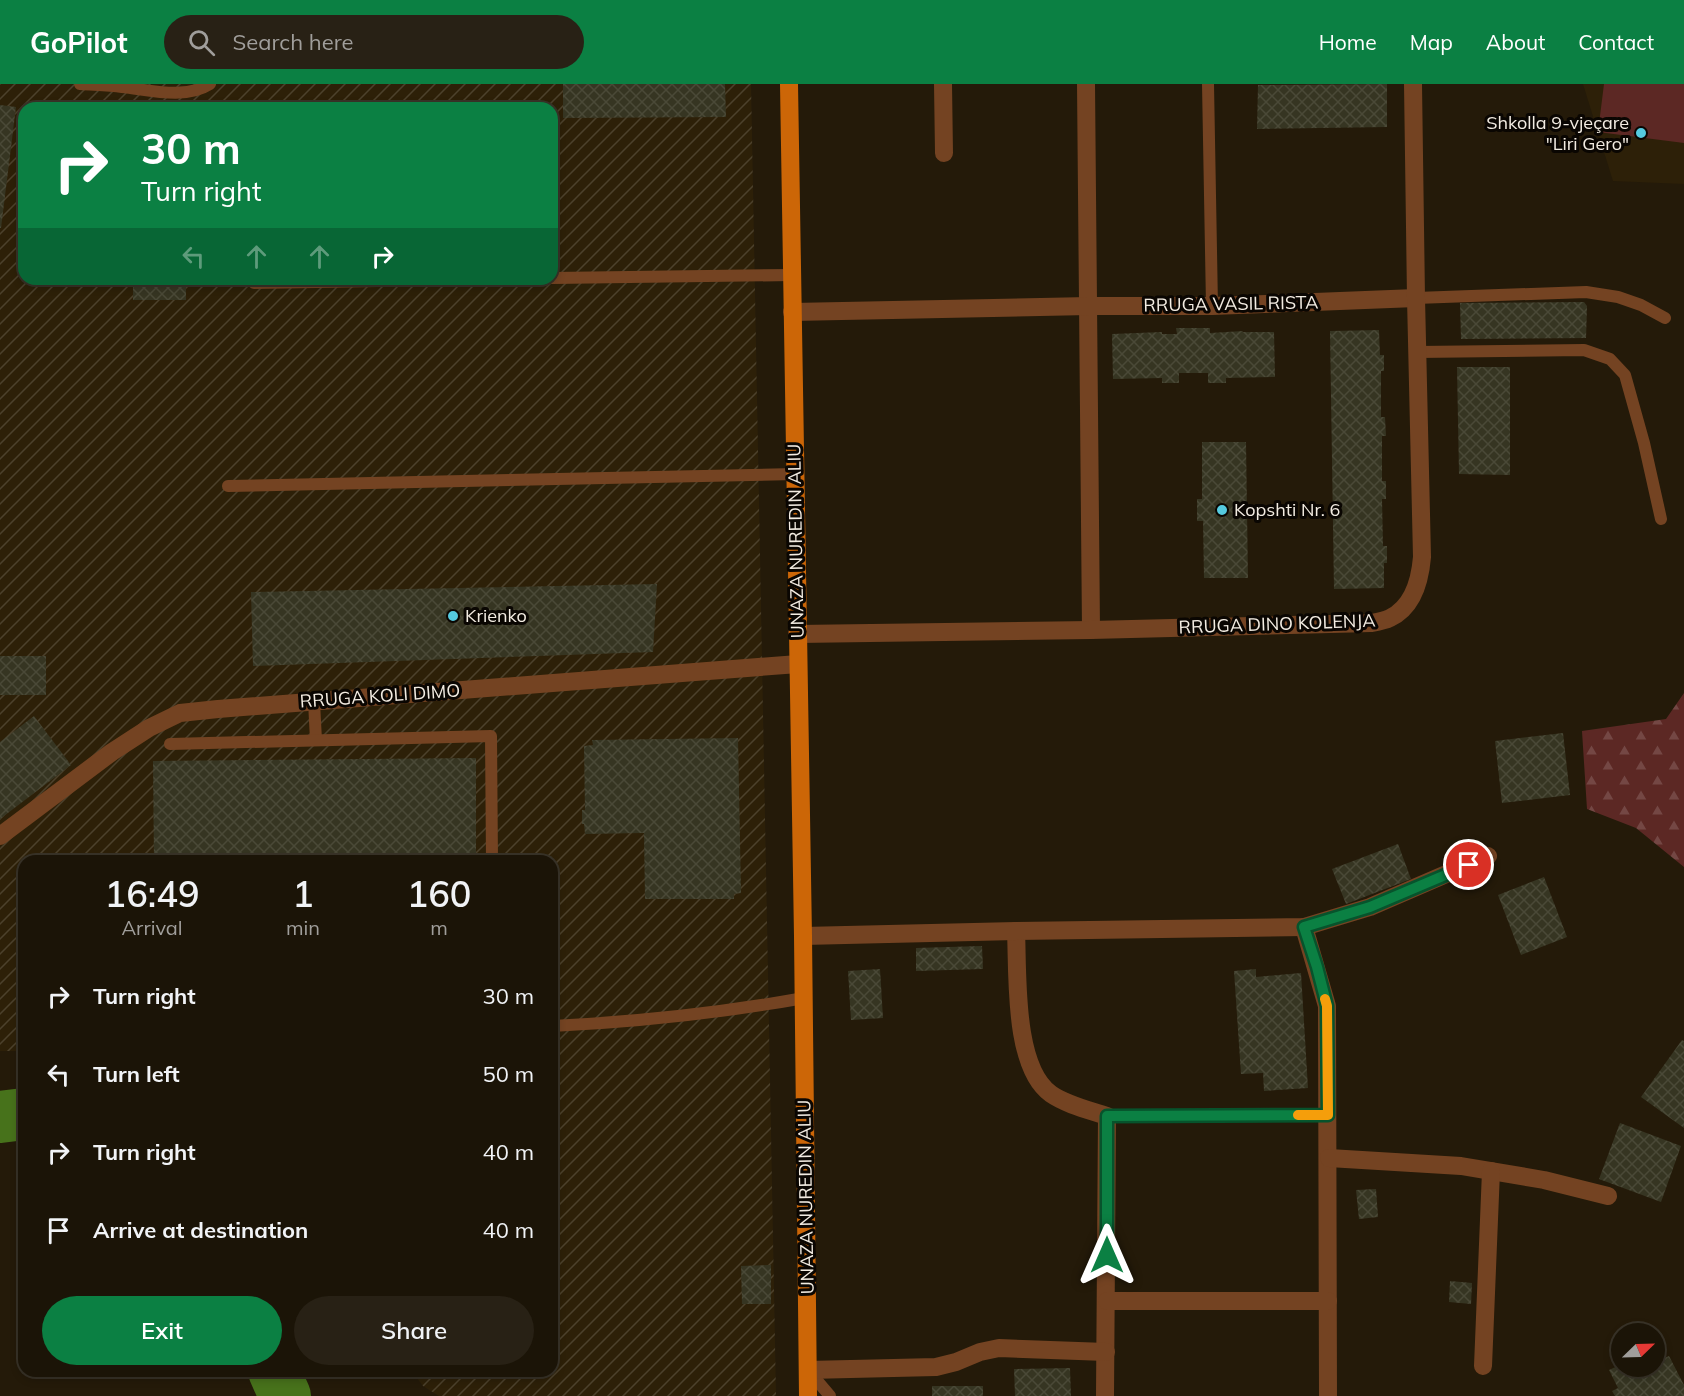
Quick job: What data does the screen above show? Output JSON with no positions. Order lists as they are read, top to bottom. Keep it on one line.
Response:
{"streets":{"main road":["UNAZA NUREDIN ALIU"],"street":["RRUGA VASIL RISTA","RRUGA DINO KOLENJA","RRUGA KOLI DIMO"]},"crossings":[["RRUGA VASIL RISTA","UNAZA NUREDIN ALIU"],["RRUGA VASIL RISTA","RRUGA DINO KOLENJA"],["UNAZA NUREDIN ALIU","RRUGA DINO KOLENJA"],["UNAZA NUREDIN ALIU","RRUGA KOLI DIMO"]],"places":["Shkolla 9-vjeçare \"Liri Gero\"","Kopshti Nr. 6","Krienko"],"north":"top right","page":{"header":"GoPilot","search":"Search here","nav":["Home","Map","About","Contact"],"turn":["30 m","Turn right"],"eta":["16:49","Arrival","1","min","160","m"],"list":[{"name":"Turn right","value":"30 m"},{"name":"Turn left","value":"50 m"},{"name":"Turn right","value":"40 m"},{"name":"Arrive at destination","value":"40 m"}],"buttons":["Exit","Share"]}}
